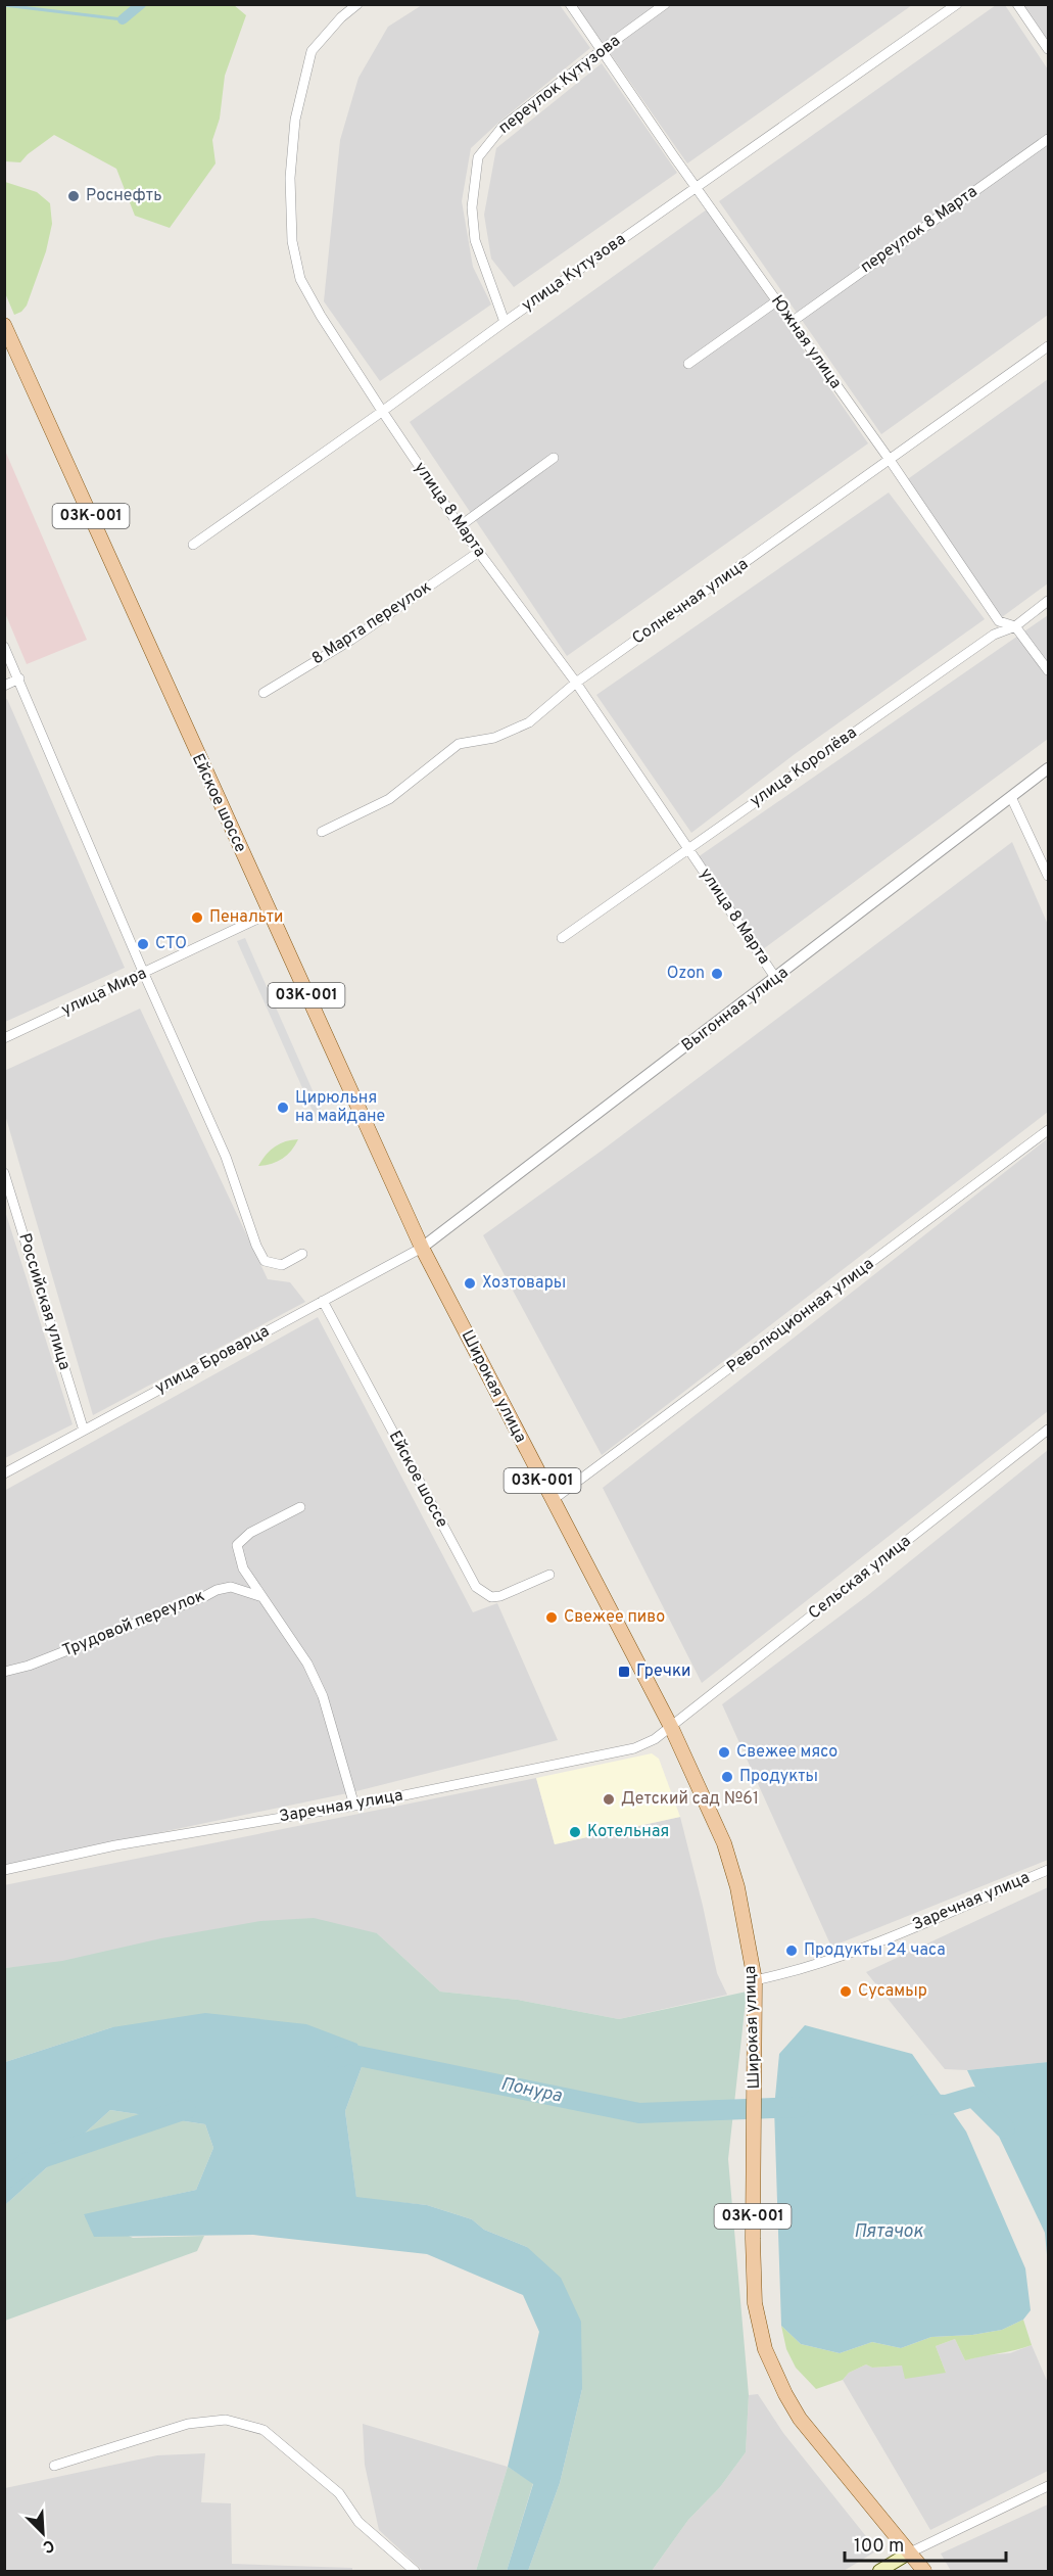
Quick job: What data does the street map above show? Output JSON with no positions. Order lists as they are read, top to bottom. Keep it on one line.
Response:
{"streets":{"main road":["03К-001","Ейское шоссе","Широкая улица"],"street":["переулок Кутузова","переулок 8 Марта","улица Кутузова","Южная улица","улица 8 Марта","Солнечная улица","8 Марта переулок","улица Королёва","улица Мира","Выгонная улица","Российская улица","Революционная улица","улица Броварца","Сельская улица","Трудовой переулок","Заречная улица"]},"crossings":[["переулок Кутузова","улица Кутузова"],["переулок Кутузова","Южная улица"],["переулок 8 Марта","Южная улица"],["улица Кутузова","Южная улица"],["улица Кутузова","улица 8 Марта"],["Южная улица","Солнечная улица"],["Южная улица","улица Королёва"],["улица 8 Марта","Солнечная улица"],["улица 8 Марта","8 Марта переулок"],["улица 8 Марта","улица Королёва"],["улица 8 Марта","Выгонная улица"],["Ейское шоссе","улица Мира"],["Ейское шоссе","Выгонная улица"],["Ейское шоссе","улица Броварца"],["Ейское шоссе","Широкая улица"],["Выгонная улица","улица Броварца"],["Выгонная улица","Широкая улица"],["Российская улица","улица Броварца"],["Революционная улица","Широкая улица"],["улица Броварца","Широкая улица"],["Широкая улица","Сельская улица"],["Широкая улица","Заречная улица"],["Сельская улица","Заречная улица"]],"water":["Понура","Пятачок"],"places":{"other":["Роснефть","Пенальти","СТО","Ozon","Цирюльня на майдане","Хозтовары","Свежее пиво","Свежее мясо","Продукты","Детский сад №61","Котельная","Продукты 24 часа","Сусамыр"],"transit":["Гречки"]},"scale_bar":"100 m","north":"bottom right"}
